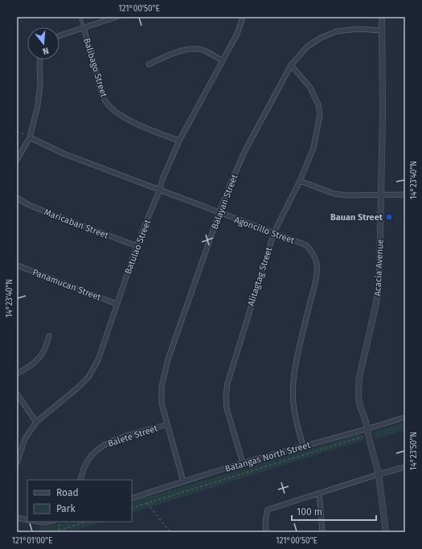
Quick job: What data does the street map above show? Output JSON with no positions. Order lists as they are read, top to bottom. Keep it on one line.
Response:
{"streets":{"street":["Balibago Street","Balayan Street","Maricaban Street","Agoncillo Street","Batulao Street","Acacia Avenue","Alitagtag Street","Panamucan Street","Balete Street","Batangas North Street"]},"crossings":[["Balibago Street","Batulao Street"],["Balayan Street","Agoncillo Street"],["Balayan Street","Acacia Avenue"],["Balayan Street","Alitagtag Street"],["Balayan Street","Balete Street"],["Balayan Street","Batangas North Street"],["Maricaban Street","Batulao Street"],["Agoncillo Street","Batulao Street"],["Agoncillo Street","Alitagtag Street"],["Agoncillo Street","Batangas North Street"],["Batulao Street","Panamucan Street"],["Acacia Avenue","Batangas North Street"],["Alitagtag Street","Batangas North Street"]],"places":{"transit":["Bauan Street"]},"legend":["Road","Park"],"scale_bar":"100 m","north":"bottom","coordinates":["121°00'50\"E","14°23'40\"N","14°23'50\"N","121°01'00\"E"]}
